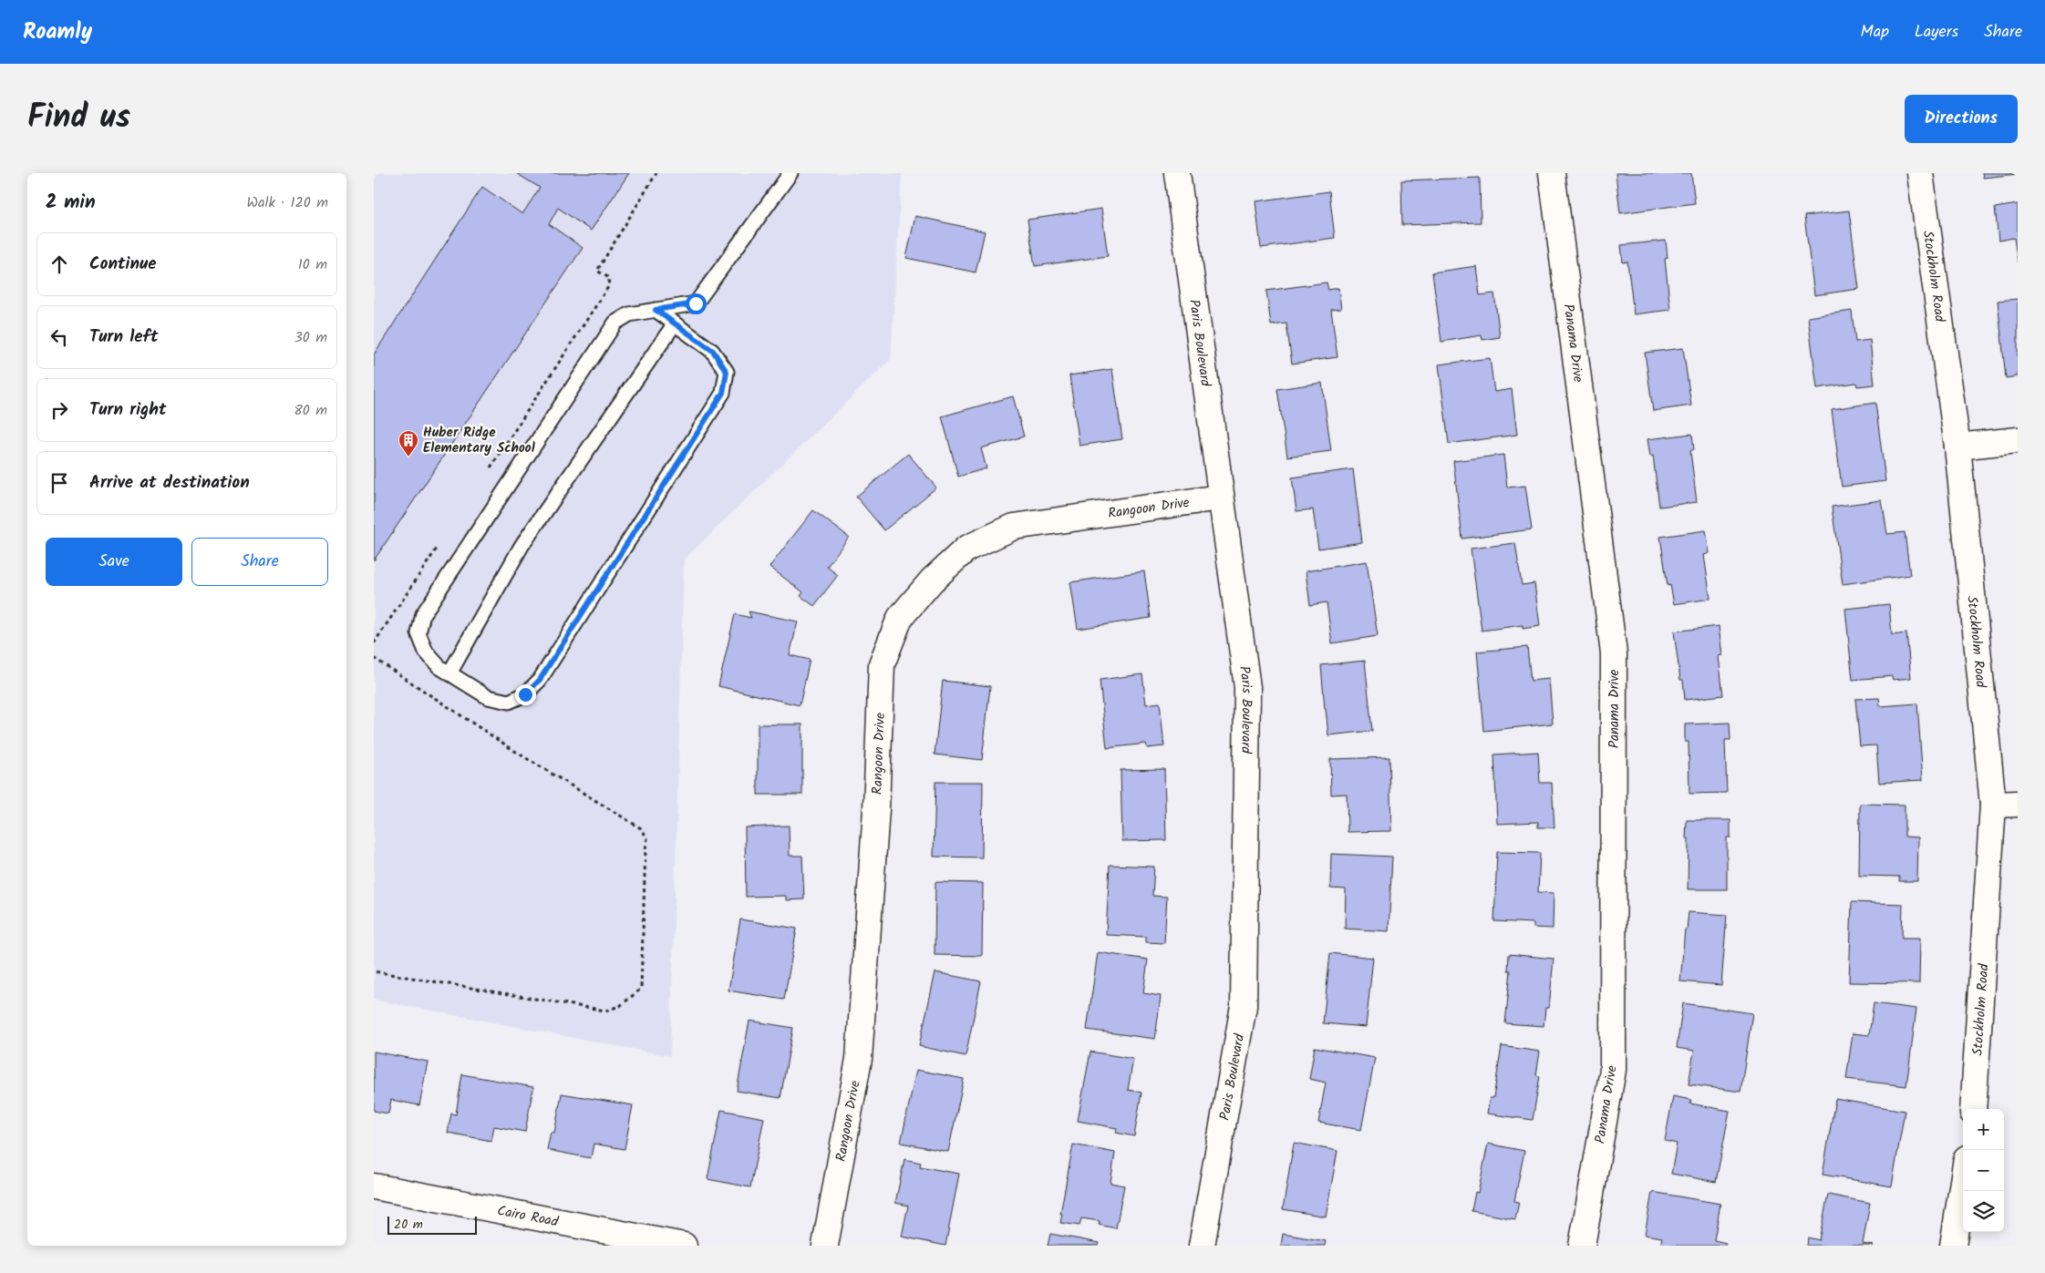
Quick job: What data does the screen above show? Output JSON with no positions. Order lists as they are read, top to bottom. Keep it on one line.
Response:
{"streets":{"street":["Stockholm Road","Paris Boulevard","Panama Drive","Rangoon Drive","Cairo Road"]},"crossings":[["Paris Boulevard","Rangoon Drive"]],"places":{"building":["Huber Ridge Elementary School"]},"scale_bar":"20 m","page":{"header":"Roamly","nav":["Map","Layers","Share"],"title":"Find us","buttons":["Directions",["Save","Share"]],"heading":["2 min","Walk · 120 m"],"list":[["Continue","10 m"],["Turn left","30 m"],["Turn right","80 m"],"Arrive at destination"],"map_buttons":["+","−"],"scale":"20 m"}}
